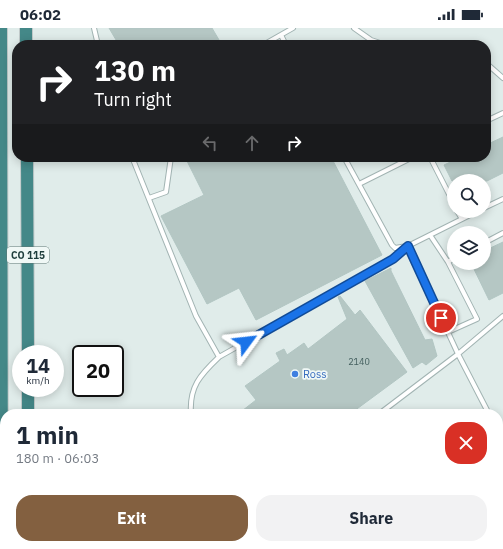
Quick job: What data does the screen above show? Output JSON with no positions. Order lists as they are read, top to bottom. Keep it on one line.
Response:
{"streets":{"highway":["CO 115"]},"places":["Ross"],"house_numbers":["2140"],"page":{"status":"06:02","turn":["130 m","Turn right"],"speed":"14 km/h","limit":"20","heading":["1 min","180 m · 06:03"],"buttons":["Exit","Share"]}}
